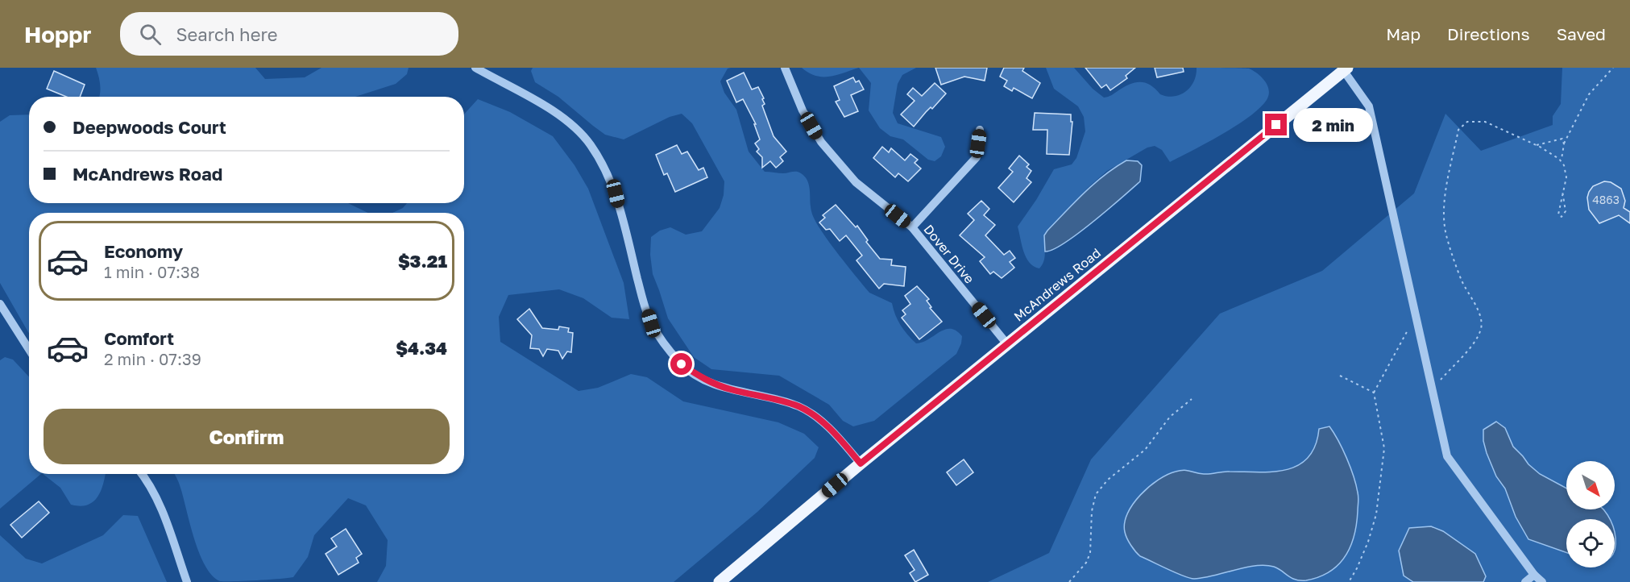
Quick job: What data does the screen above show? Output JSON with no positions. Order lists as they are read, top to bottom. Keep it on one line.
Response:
{"streets":{"main road":["McAndrews Road"],"street":["Dover Drive"]},"crossings":[["Dover Drive","McAndrews Road"]],"house_numbers":["4863"],"north":"bottom right","page":{"header":"Hoppr","search":"Search here","nav":["Map","Directions","Saved"],"banner":["Deepwoods Court","McAndrews Road"],"bubble":"2 min","list":[{"name":"Economy","note":"1 min · 07:38","value":"$3.21"},{"name":"Comfort","note":"2 min · 07:39","value":"$4.34"}],"buttons":"Confirm"}}
